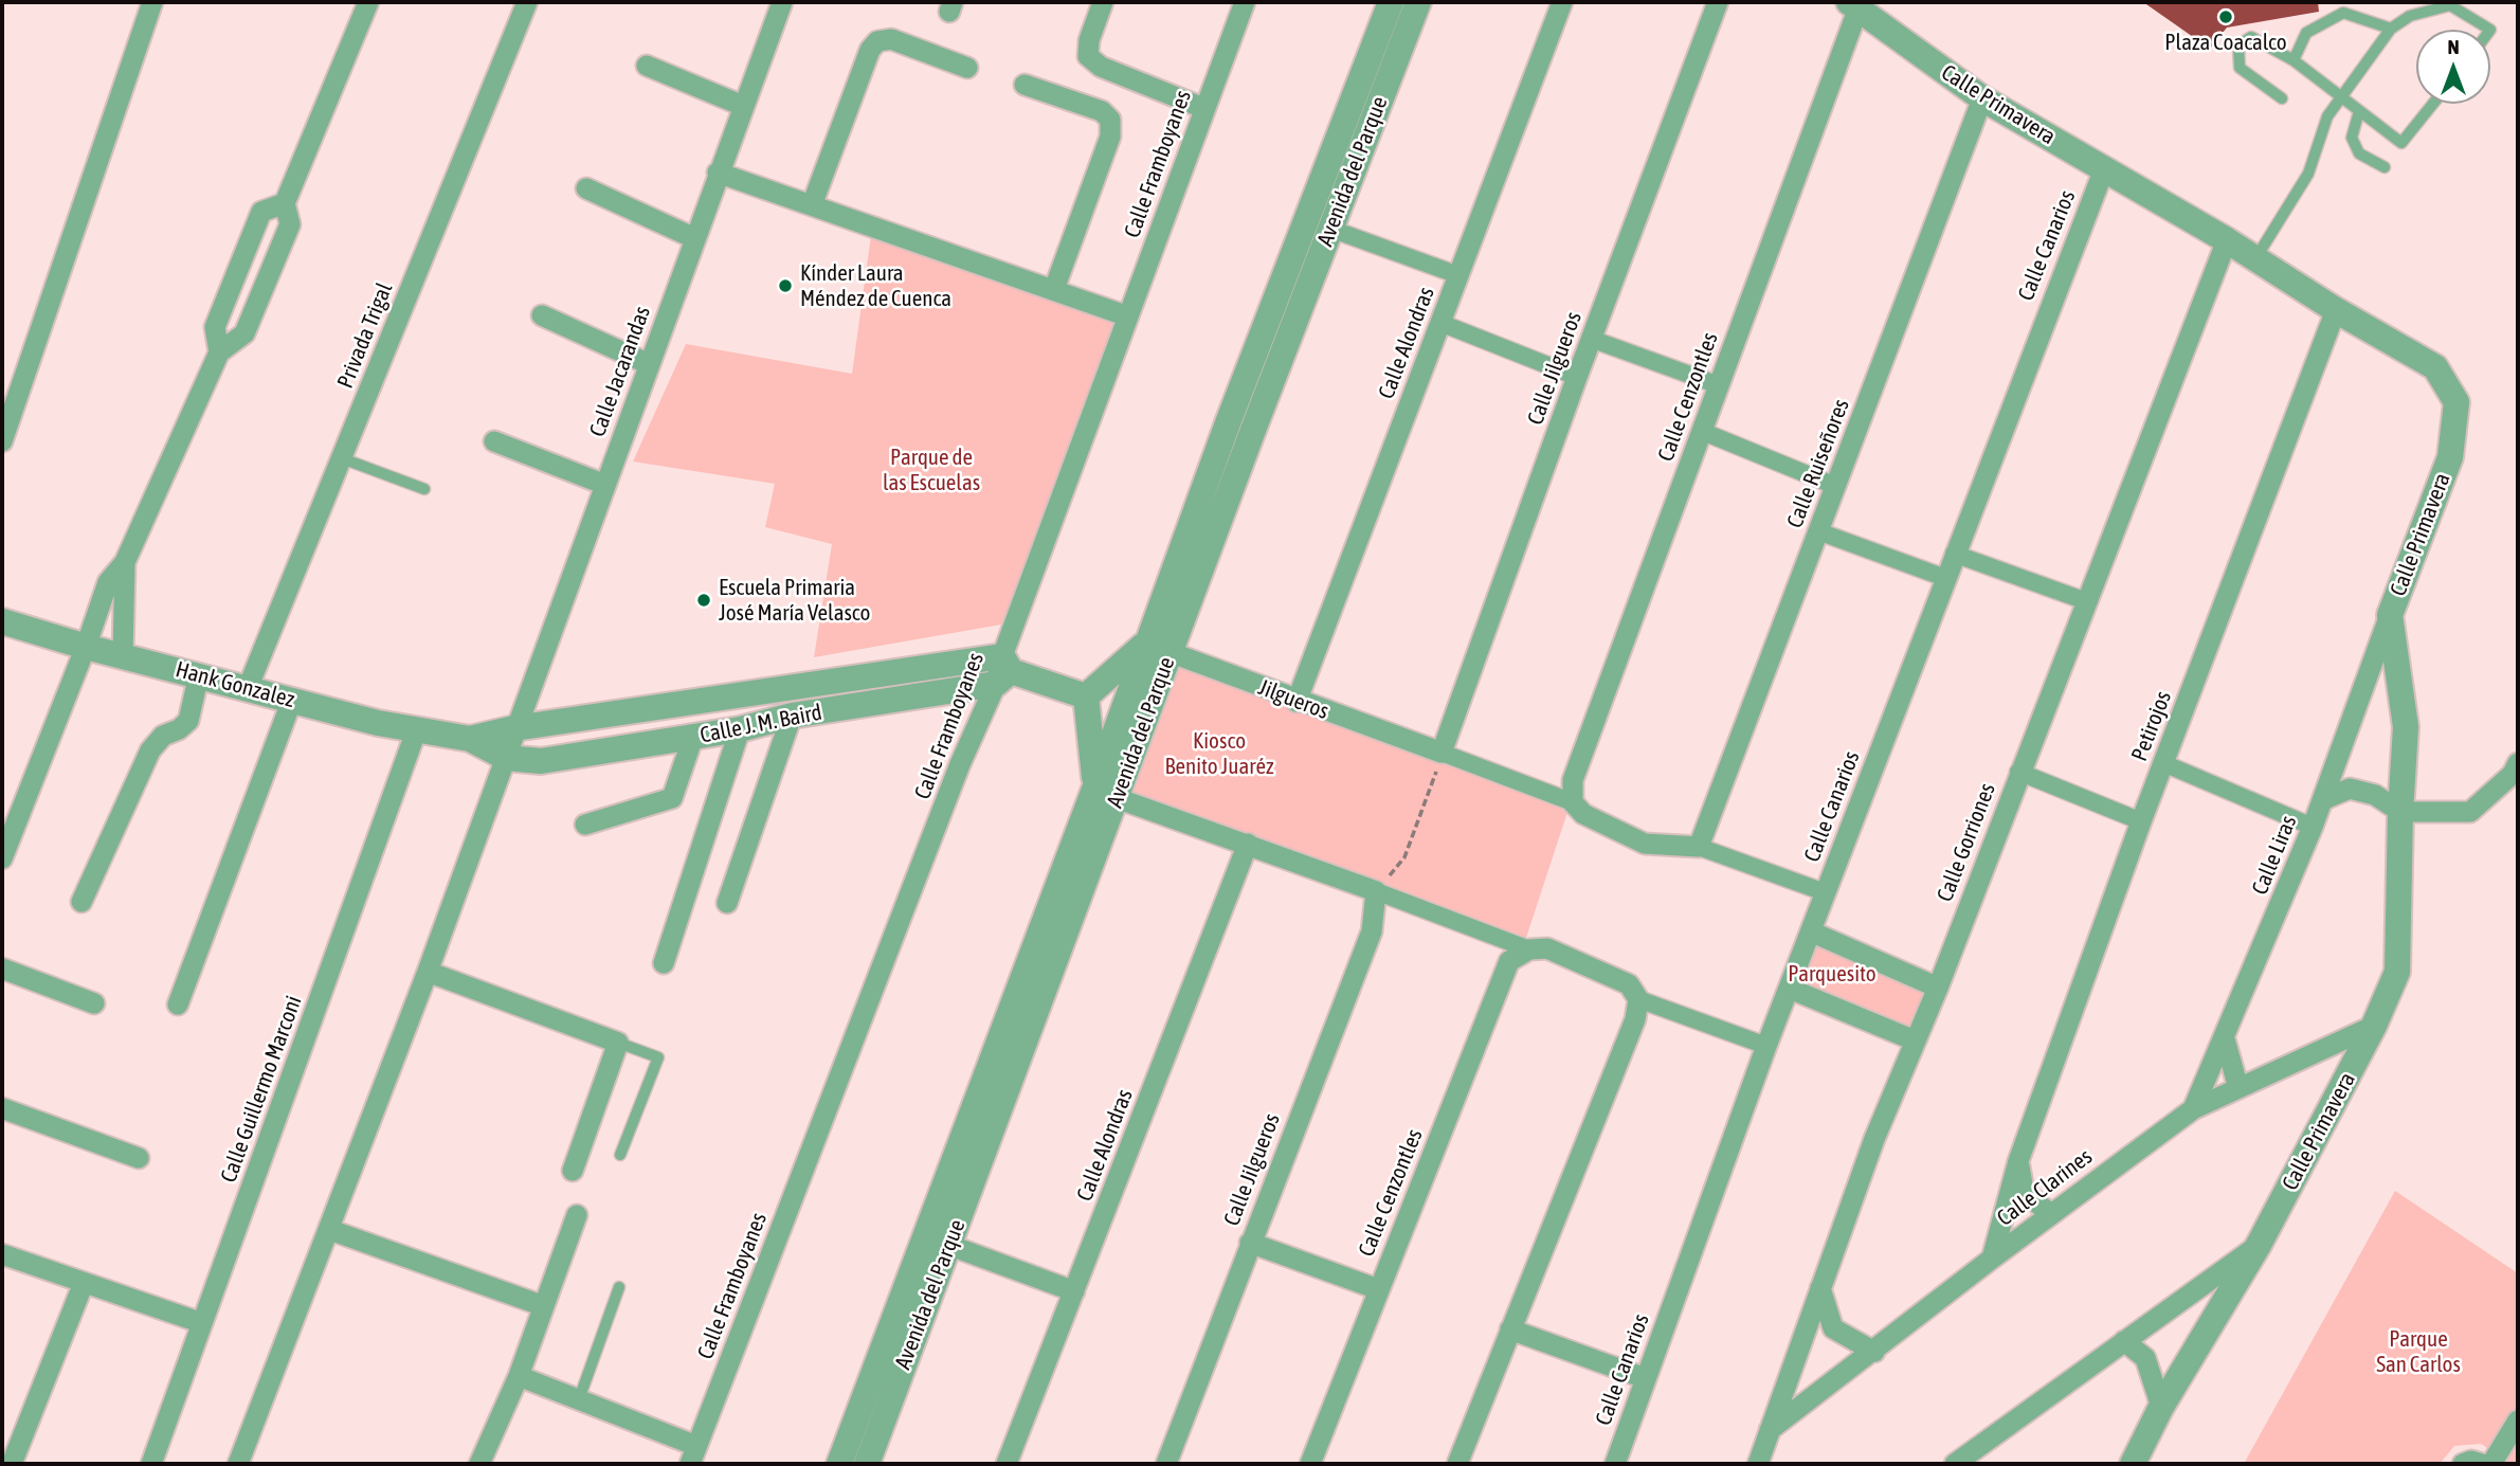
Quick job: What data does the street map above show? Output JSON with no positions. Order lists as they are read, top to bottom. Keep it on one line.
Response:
{"streets":{"street":["Calle Primavera","Calle Framboyanes","Avenida del Parque","Calle Canarios","Privada Trigal","Calle Alondras","Calle Jilgueros","Calle Jacarandas","Calle Cenzontles","Calle Ruiseñores","Hank Gonzalez","Jilgueros","Calle J. M. Baird","Petirojos","Calle Gorriones","Calle Liras","Calle Guillermo Marconi","Calle Clarines"]},"crossings":[["Calle Primavera","Calle Canarios"],["Calle Primavera","Calle Cenzontles"],["Calle Primavera","Calle Ruiseñores"],["Calle Primavera","Petirojos"],["Calle Primavera","Calle Gorriones"],["Calle Primavera","Calle Liras"],["Calle Primavera","Calle Clarines"],["Calle Framboyanes","Calle J. M. Baird"],["Avenida del Parque","Jilgueros"],["Privada Trigal","Hank Gonzalez"],["Calle Alondras","Jilgueros"],["Calle Jilgueros","Jilgueros"],["Calle Jacarandas","Hank Gonzalez"],["Calle Jacarandas","Calle J. M. Baird"],["Hank Gonzalez","Calle J. M. Baird"],["Hank Gonzalez","Calle Guillermo Marconi"],["Petirojos","Calle Clarines"],["Calle Gorriones","Calle Clarines"],["Calle Liras","Calle Clarines"]],"parks":["Parque de las Escuelas","Kiosco Benito Juaréz","Parquesito","Parque San Carlos"],"places":["Plaza Coacalco","Kínder Laura Méndez de Cuenca","Escuela Primaria José María Velasco"],"north":"top"}
